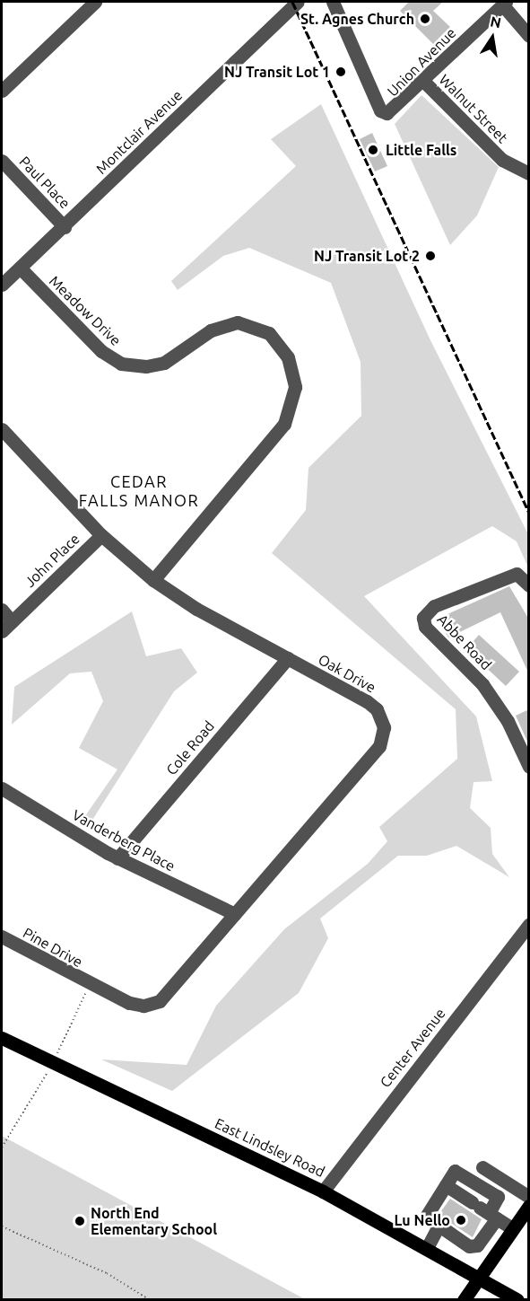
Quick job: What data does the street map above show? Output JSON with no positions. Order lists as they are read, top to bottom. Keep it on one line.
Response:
{"streets":{"main road":["East Lindsley Road"],"street":["Union Avenue","Walnut Street","Montclair Avenue","Paul Place","Meadow Drive","John Place","Abbe Road","Oak Drive","Cole Road","Vanderberg Place","Pine Drive","Center Avenue"]},"crossings":[["Union Avenue","Walnut Street"],["Montclair Avenue","Paul Place"],["Montclair Avenue","Meadow Drive"],["Meadow Drive","Oak Drive"],["John Place","Oak Drive"],["Oak Drive","Cole Road"],["Oak Drive","Vanderberg Place"],["Oak Drive","Pine Drive"],["Cole Road","Vanderberg Place"],["Center Avenue","East Lindsley Road"]],"districts":["CEDAR FALLS MANOR"],"places":["St. Agnes Church","NJ Transit Lot 1","Little Falls","NJ Transit Lot 2","Lu Nello","North End Elementary School"],"north":"top"}
